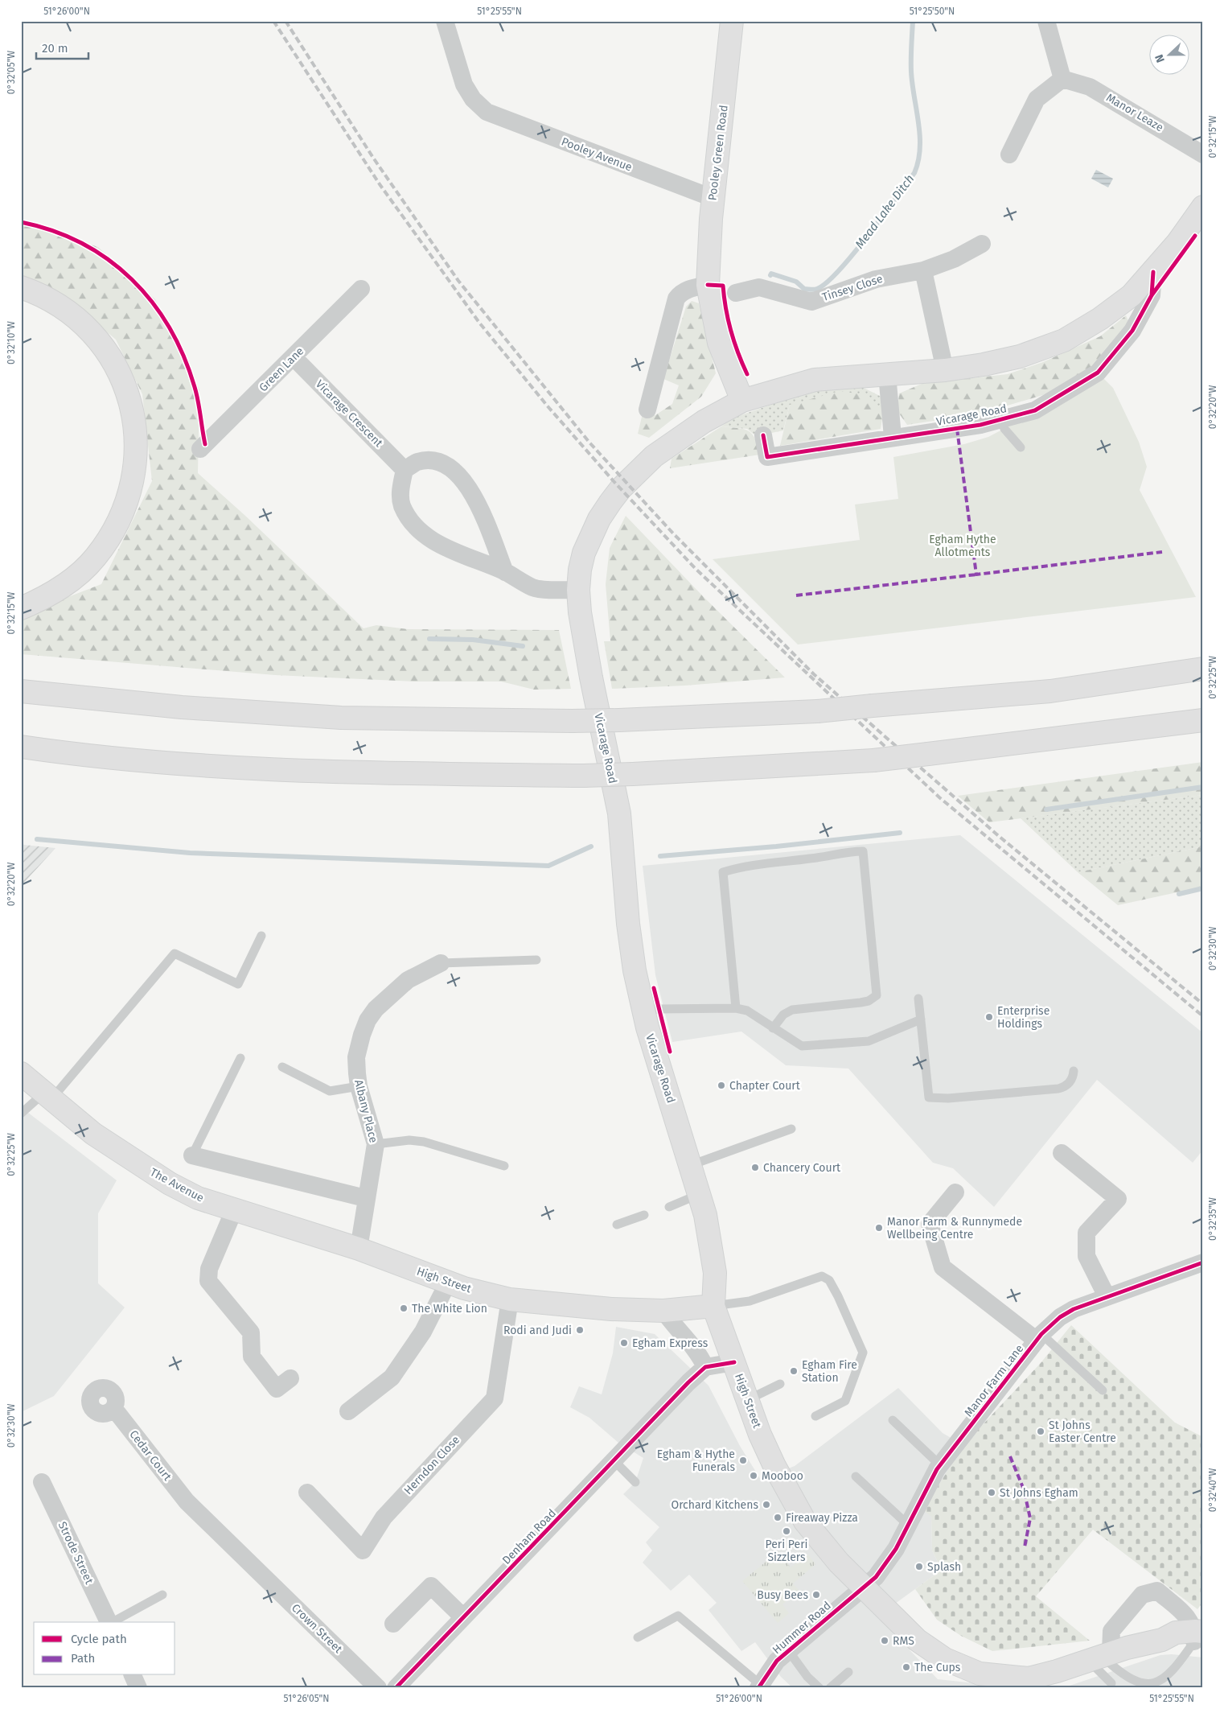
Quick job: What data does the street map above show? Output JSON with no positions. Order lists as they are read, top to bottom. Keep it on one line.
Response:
{"streets":{"main road":["Pooley Green Road","Vicarage Road","The Avenue","High Street"],"street":["Manor Leaze","Pooley Avenue","Tinsey Close","Green Lane","Vicarage Crescent","Albany Place","Manor Farm Lane","Cedar Court","Herndon Close","Denham Road","Strode Street","Hummer Road","Crown Street"]},"crossings":[["Pooley Green Road","Pooley Avenue"],["Pooley Green Road","Vicarage Road"],["Green Lane","Vicarage Crescent"],["Vicarage Road","High Street"],["Albany Place","The Avenue"],["Albany Place","High Street"],["The Avenue","High Street"],["High Street","Manor Farm Lane"],["High Street","Herndon Close"],["High Street","Hummer Road"],["Manor Farm Lane","Hummer Road"],["Cedar Court","Crown Street"]],"water":["Mead Lake Ditch"],"parks":["Egham Hythe Allotments"],"places":["Enterprise Holdings","Chapter Court","Chancery Court","Manor Farm & Runnymede Wellbeing Centre","The White Lion","Rodi and Judi","Egham Express","Egham Fire Station","St Johns Easter Centre","Egham & Hythe Funerals","Mooboo","St Johns Egham","Orchard Kitchens","Fireaway Pizza","Peri Peri Sizzlers","Splash","Busy Bees","RMS","The Cups"],"legend":["Cycle path","Path"],"scale_bar":"20 m","north":"left","coordinates":["51°26'00\"N","51°25'55\"N","51°25'50\"N","0°32'05\"W","0°32'15\"W","0°32'10\"W","0°32'20\"W","0°32'25\"W","0°32'30\"W","0°32'35\"W","0°32'40\"W","51°26'05\"N"]}
